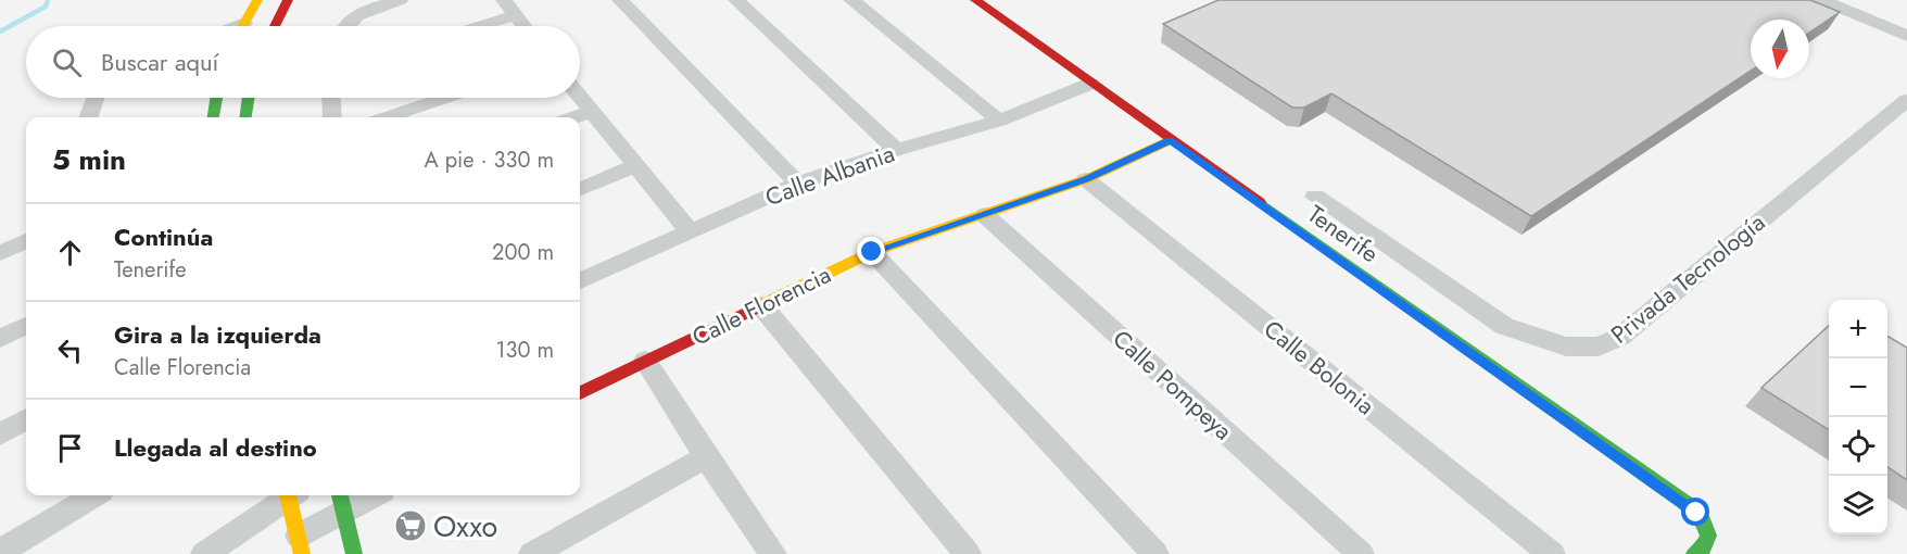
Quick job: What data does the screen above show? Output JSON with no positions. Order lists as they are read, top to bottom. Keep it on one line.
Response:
{"streets":{"street":["Calle Albania","Tenerife","Privada Tecnología","Calle Florencia","Calle Bolonia","Calle Pompeya"]},"crossings":[["Calle Albania","Tenerife"],["Tenerife","Calle Florencia"],["Calle Florencia","Calle Bolonia"],["Calle Florencia","Calle Pompeya"]],"places":{"supermarket":["Oxxo"]},"north":"bottom","page":{"search":"Buscar aquí","heading":["5 min","A pie · 330 m"],"list":[["Continúa","Tenerife","200 m"],["Gira a la izquierda","Calle Florencia","130 m"],"Llegada al destino"],"map_buttons":["+","−"]}}
